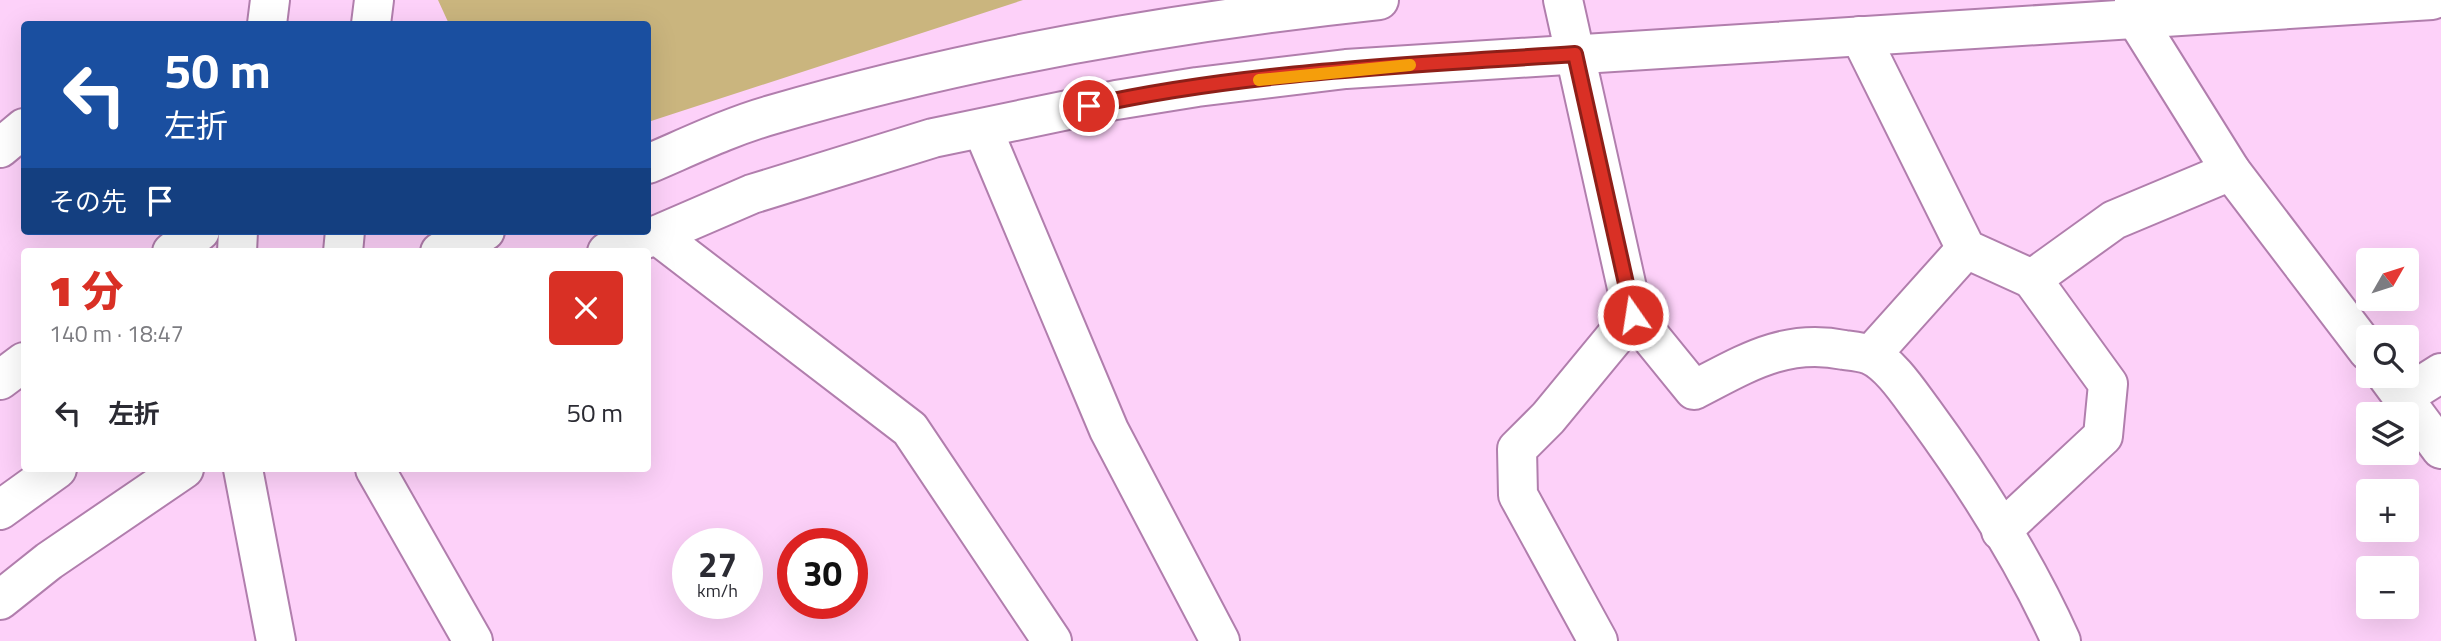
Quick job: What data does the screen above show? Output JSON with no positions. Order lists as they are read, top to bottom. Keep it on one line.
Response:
{"north":"top right","page":{"turn":["50 m","左折"],"then":"その先","map_buttons":["+","−"],"heading":["1 分","140 m · 18:47"],"list":[{"name":"左折","value":"50 m"}],"speed":"27 km/h","limit":"30"}}
